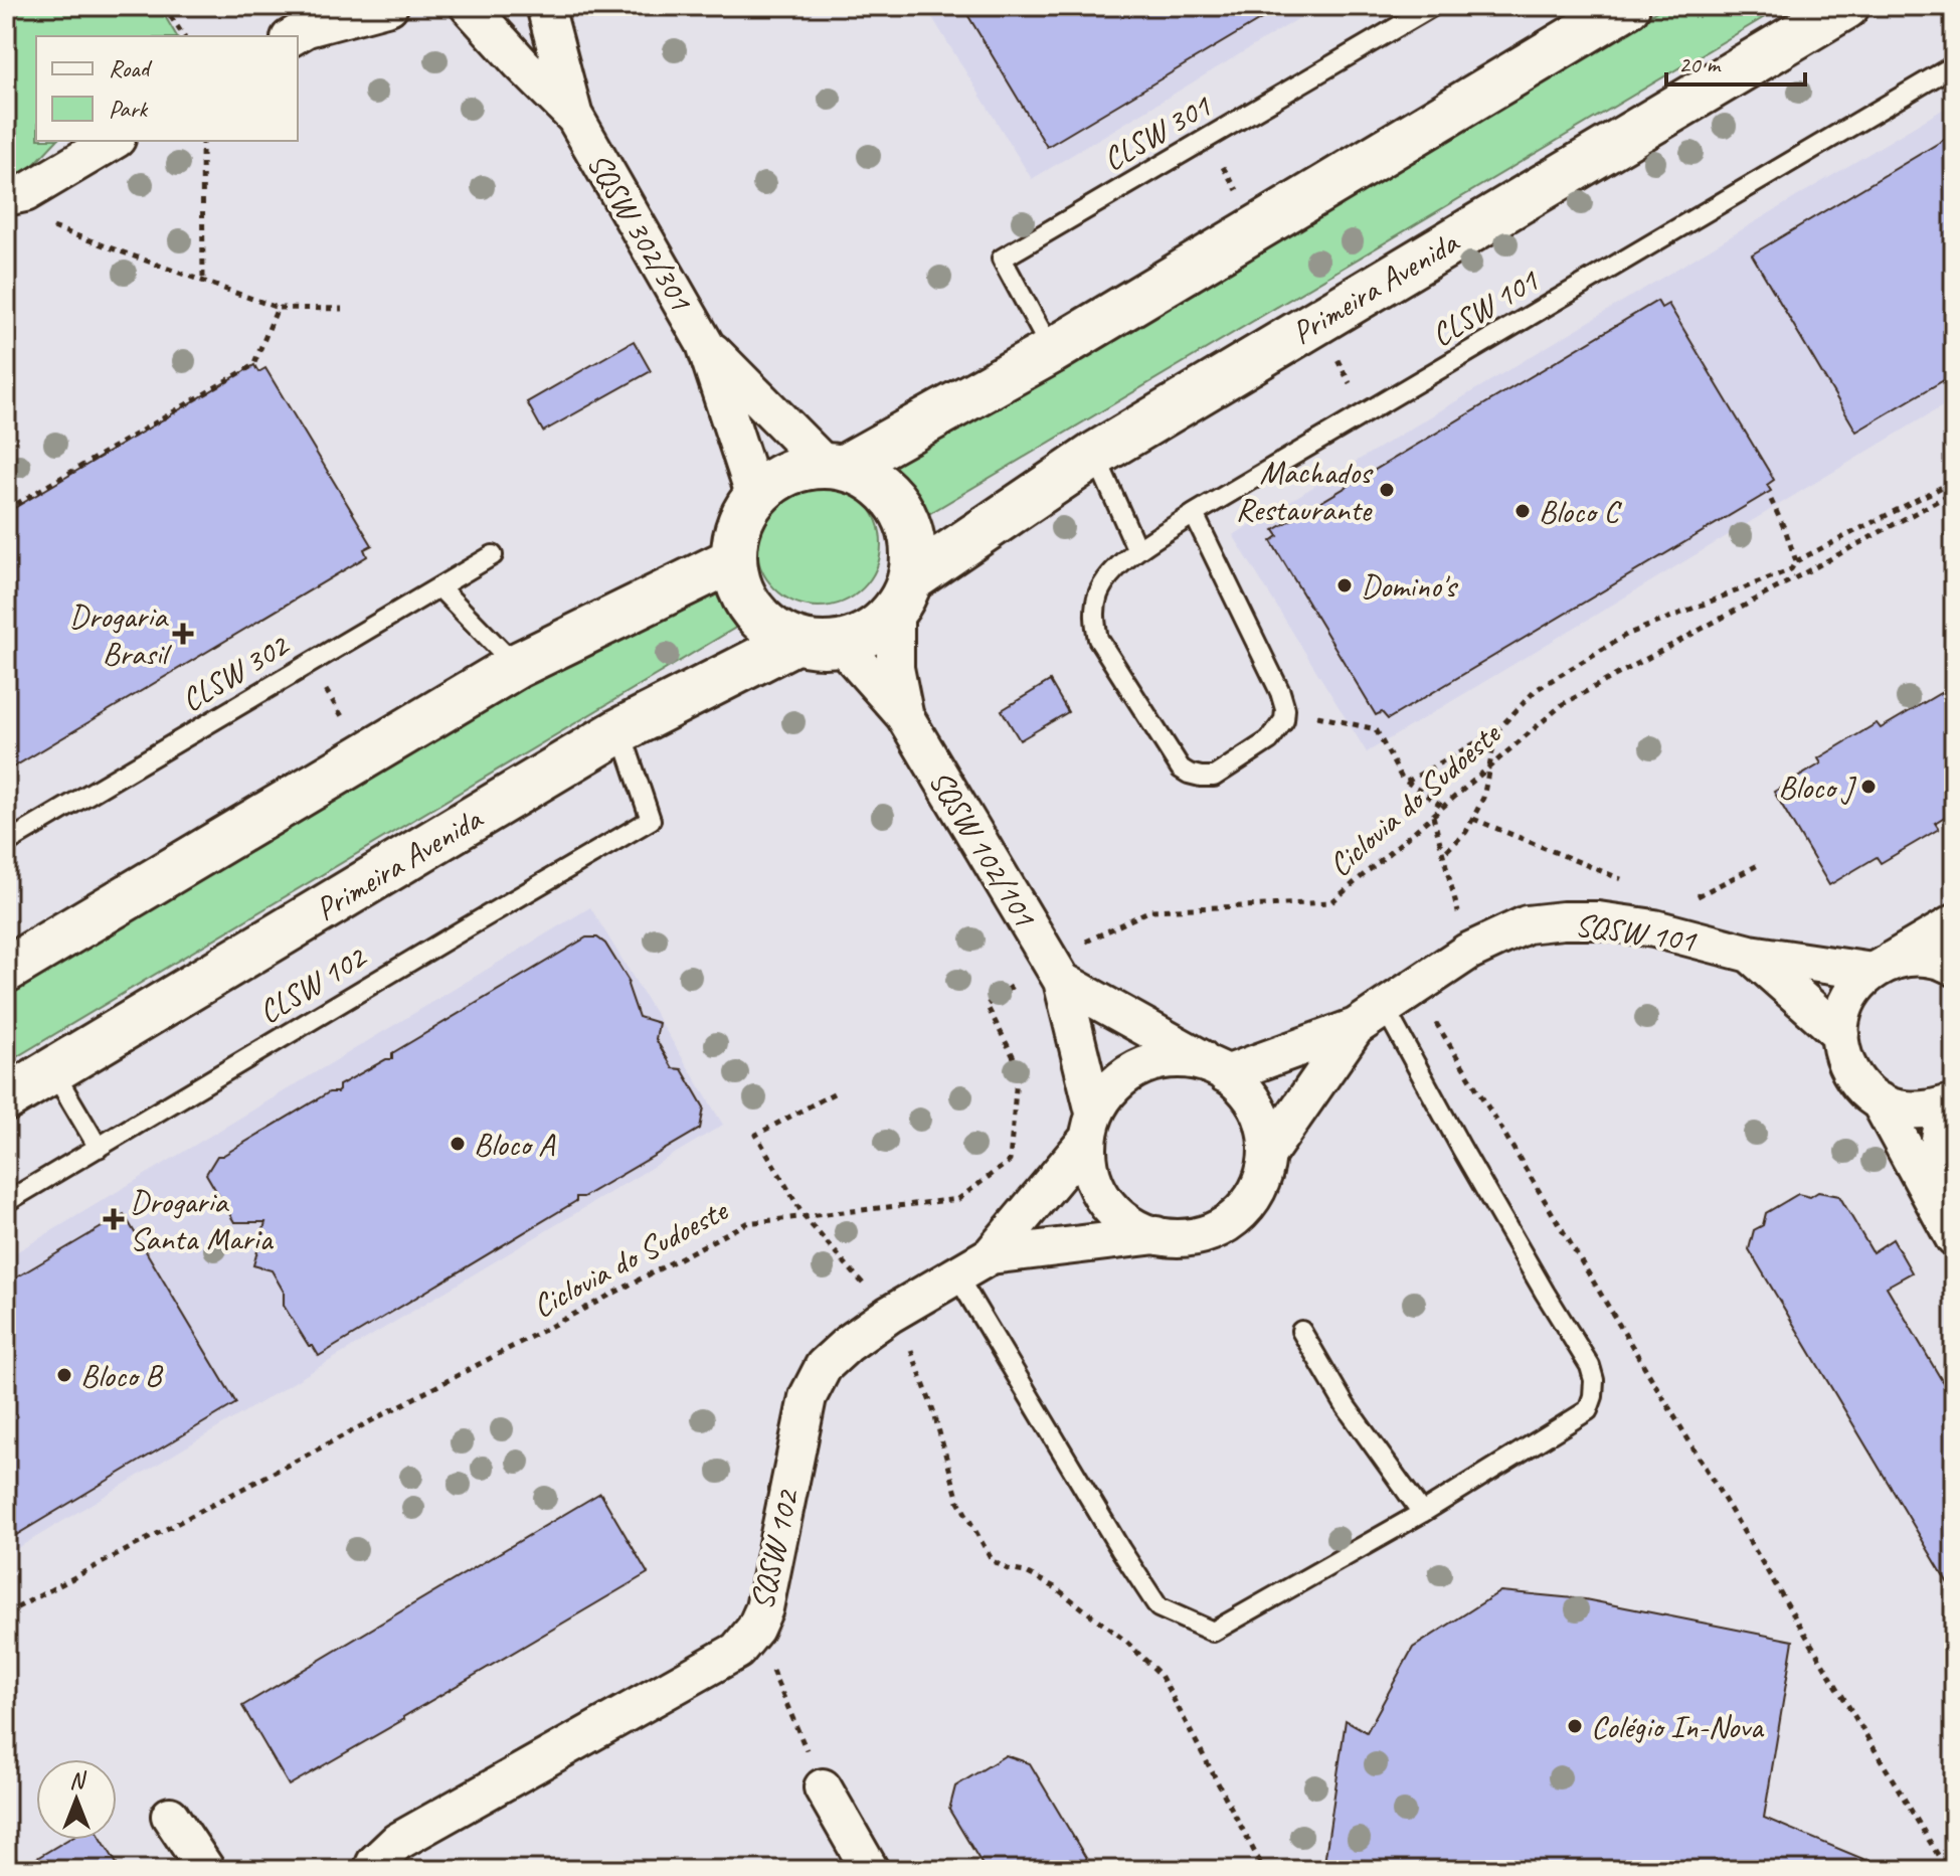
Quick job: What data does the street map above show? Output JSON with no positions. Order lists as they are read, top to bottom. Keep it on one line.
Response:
{"streets":{"main road":["Primeira Avenida"],"street":["SQSW 302/301","SQSW 102/101","SQSW 101","SQSW 102"],"lane":["CLSW 301","CLSW 101","CLSW 302","CLSW 102"],"path":["Ciclovia do Sudoeste"]},"crossings":[["SQSW 302/301","Primeira Avenida"],["SQSW 302/301","SQSW 102/101"],["Primeira Avenida","SQSW 102/101"],["Primeira Avenida","CLSW 102"],["Ciclovia do Sudoeste","SQSW 102/101"],["SQSW 102/101","SQSW 101"],["SQSW 102/101","SQSW 102"],["SQSW 101","SQSW 102"]],"places":{"other":["Machados Restaurante","Bloco C","Domino's","Bloco J","Bloco A","Bloco B","Colégio In-Nova"],"health":["Drogaria Brasil","Drogaria Santa Maria"]},"legend":["Road","Park"],"scale_bar":"20 m","north":"top"}
